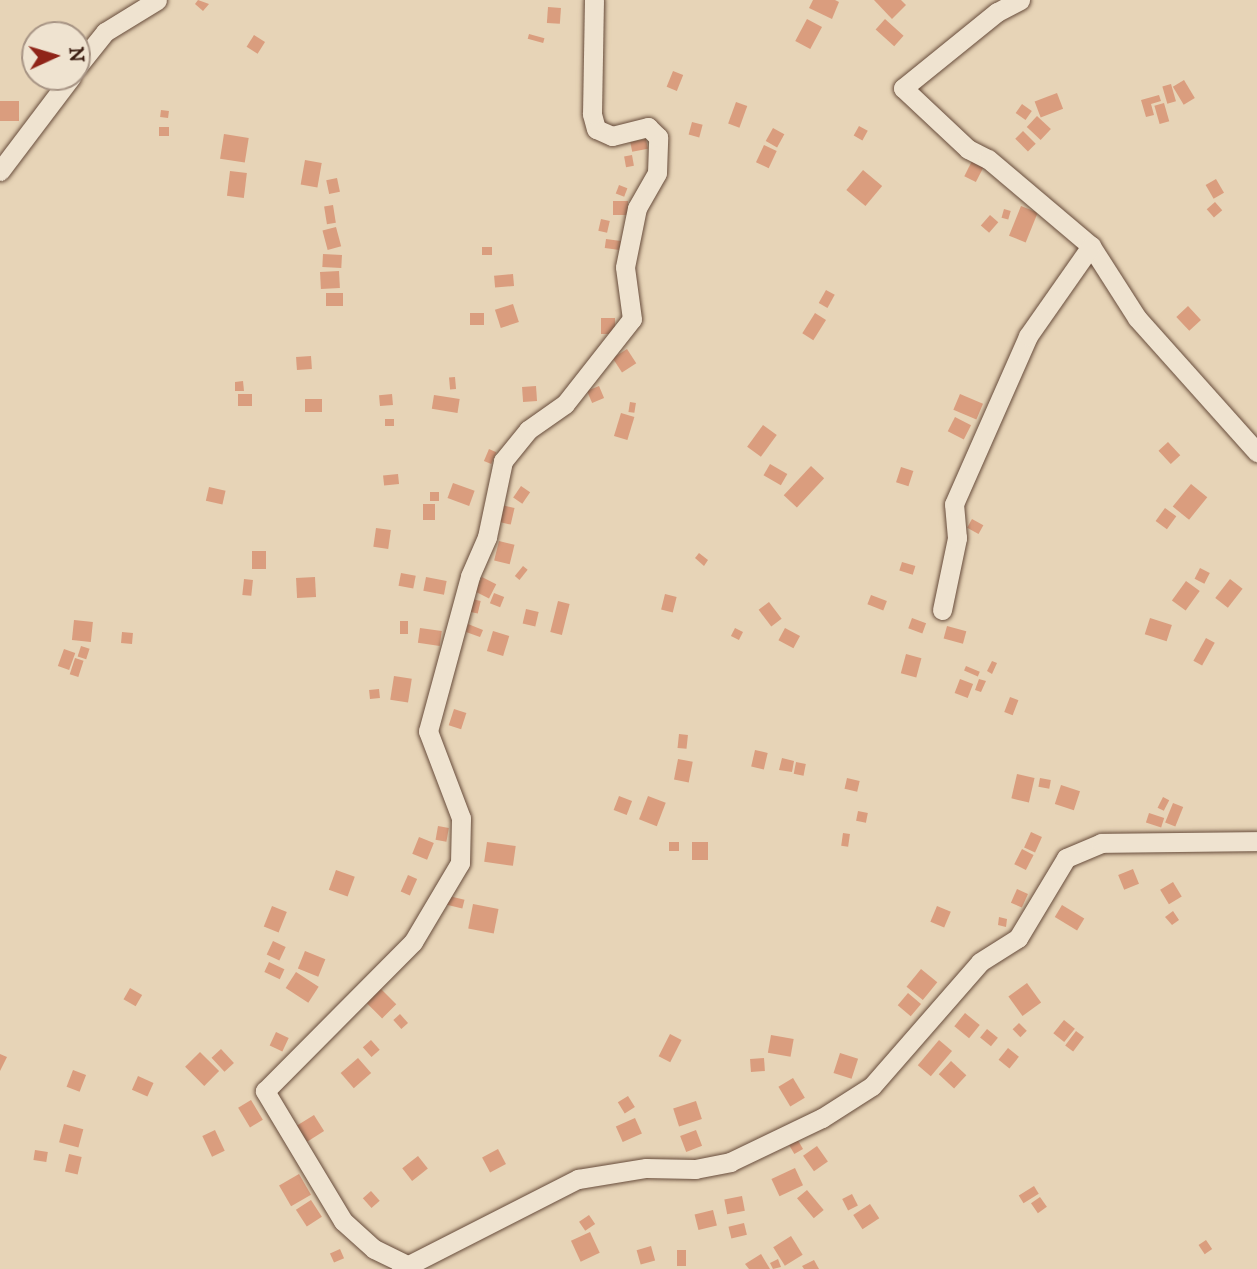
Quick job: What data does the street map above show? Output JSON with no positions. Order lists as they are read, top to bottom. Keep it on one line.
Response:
{"north":"right"}
